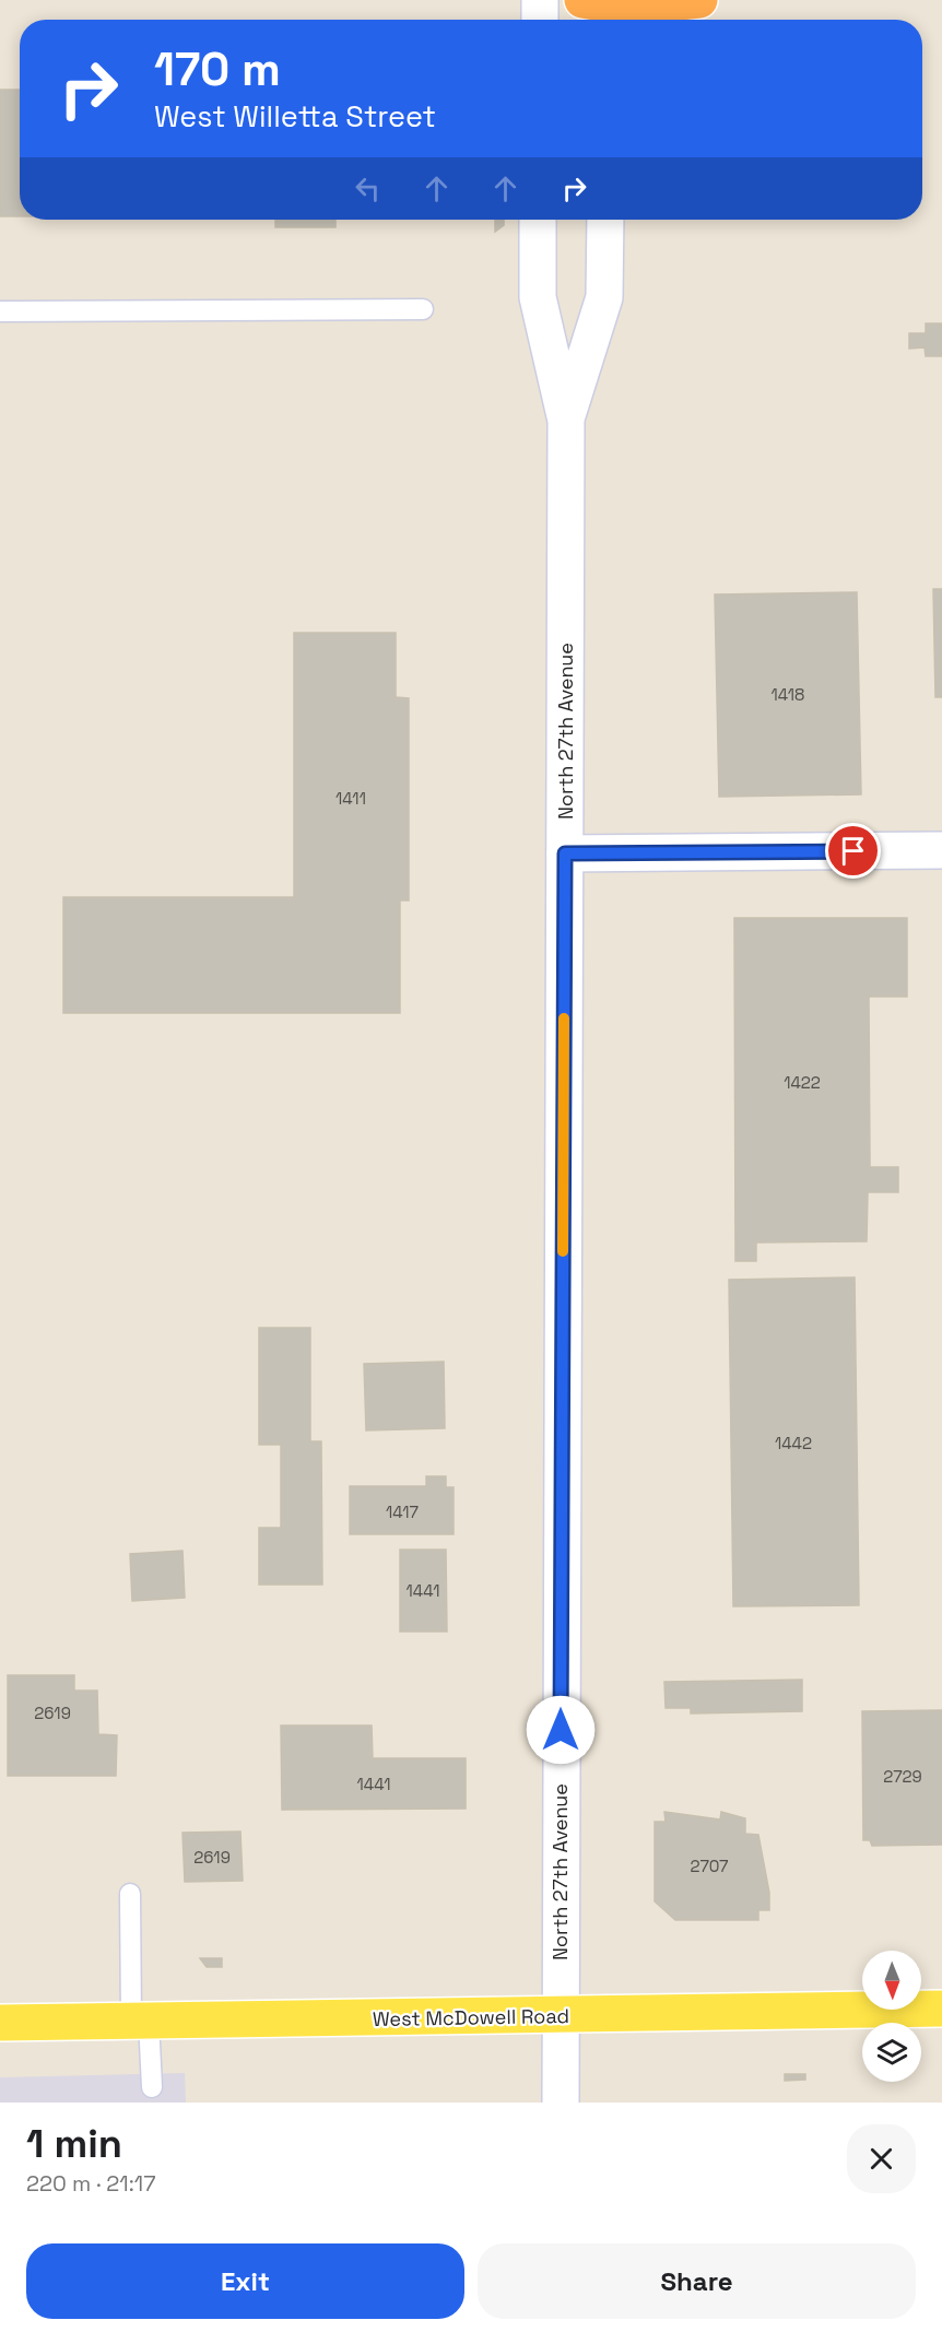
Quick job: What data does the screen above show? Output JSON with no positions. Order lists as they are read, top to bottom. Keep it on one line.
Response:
{"streets":{"main road":["North 27th Avenue","West McDowell Road"]},"crossings":[["North 27th Avenue","West McDowell Road"]],"house_numbers":["1418","1411","1422","1442","1417","1441","2619","2729","1441","2619","2707"],"north":"bottom","page":{"turn":["170 m","West Willetta Street"],"heading":["1 min","220 m · 21:17"],"buttons":["Exit","Share"]}}
